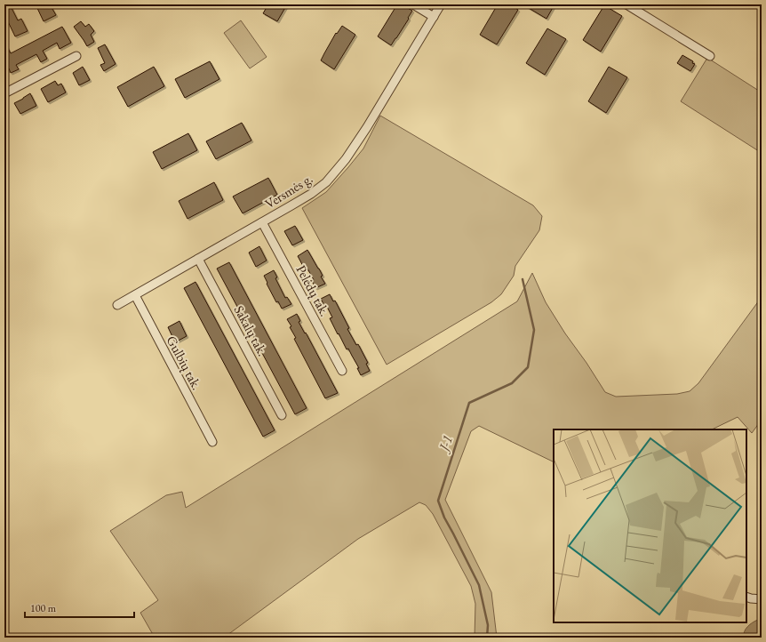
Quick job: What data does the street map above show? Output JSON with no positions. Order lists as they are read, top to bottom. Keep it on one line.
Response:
{"streets":{"street":["Versmės g.","Pelėdų tak.","Sakalų tak.","Gulbių tak."]},"crossings":[["Versmės g.","Pelėdų tak."],["Versmės g.","Sakalų tak."],["Versmės g.","Gulbių tak."]],"water":["J-1"],"scale_bar":"100 m"}
